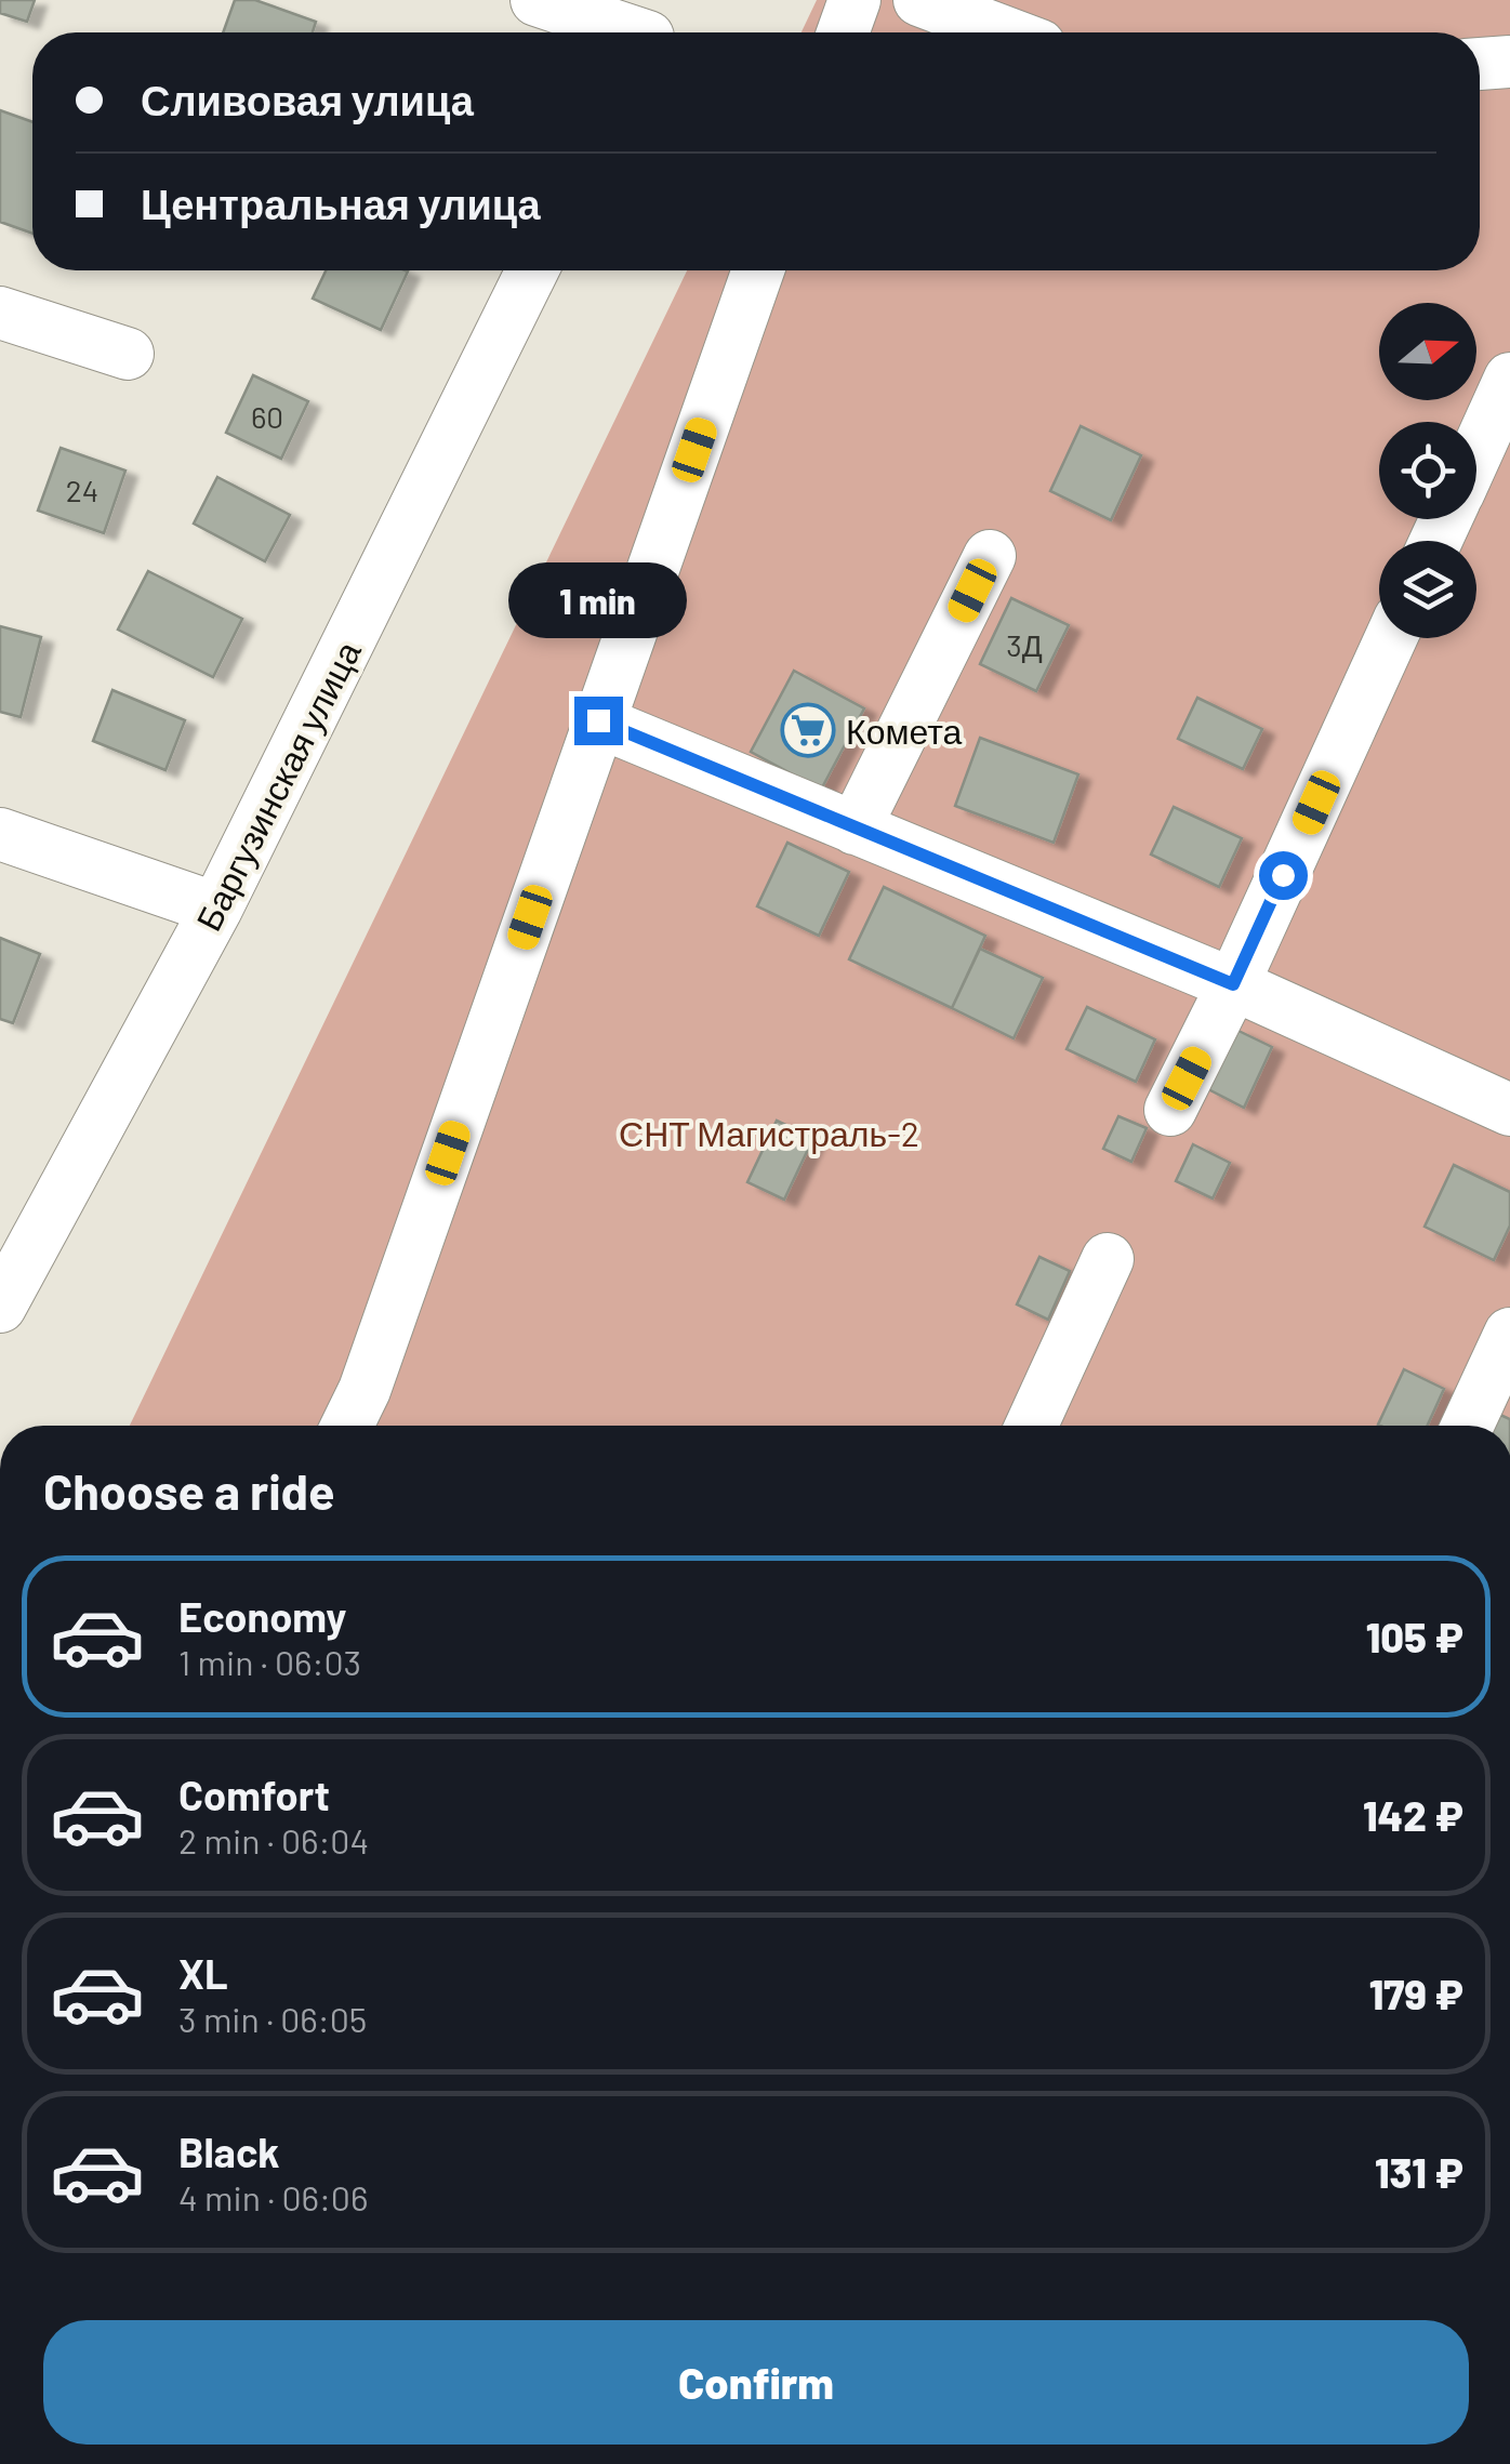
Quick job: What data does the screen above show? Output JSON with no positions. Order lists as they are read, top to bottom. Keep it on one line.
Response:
{"streets":{"street":["Баргузинская улица"]},"parks":["СНТ Магистраль-2"],"places":{"supermarket":["Комета"]},"house_numbers":["60","24","3Д"],"north":"right","page":{"banner":["Сливовая улица","Центральная улица"],"bubble":"1 min","heading":"Choose a ride","list":[{"name":"Economy","note":"1 min · 06:03","value":"105 ₽"},{"name":"Comfort","note":"2 min · 06:04","value":"142 ₽"},{"name":"XL","note":"3 min · 06:05","value":"179 ₽"},{"name":"Black","note":"4 min · 06:06","value":"131 ₽"}],"buttons":"Confirm"}}
